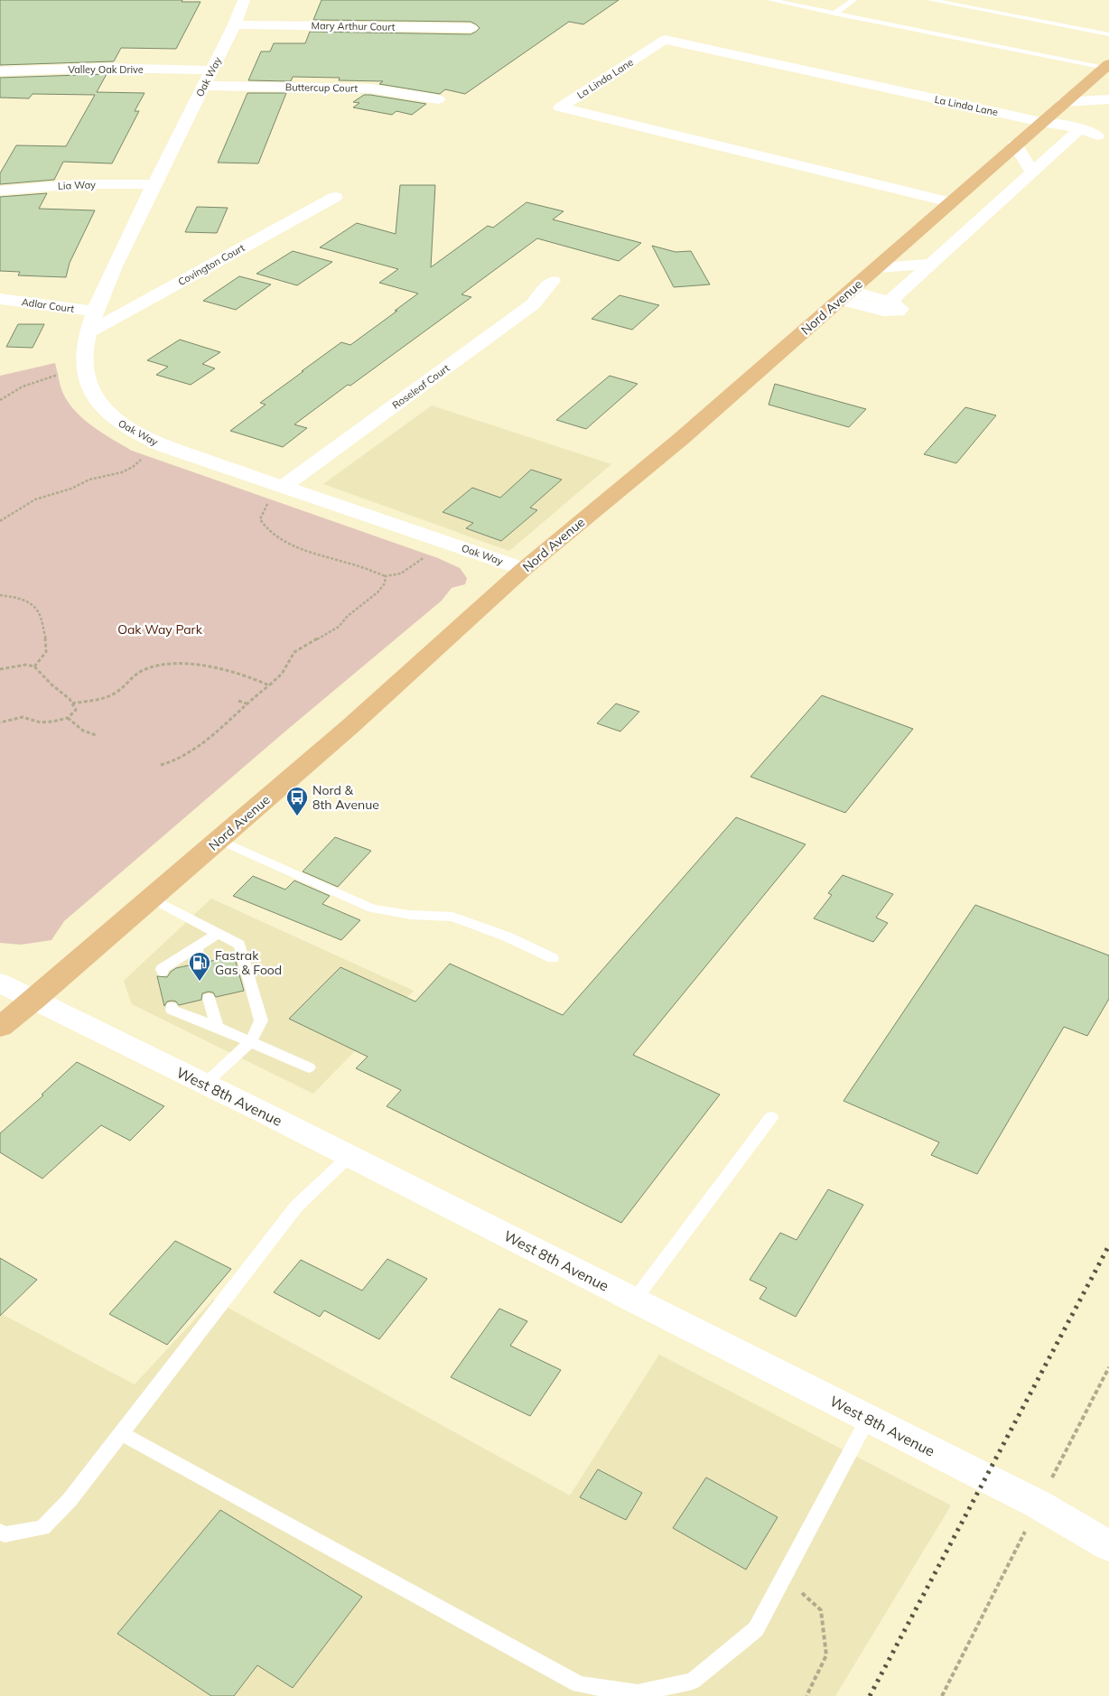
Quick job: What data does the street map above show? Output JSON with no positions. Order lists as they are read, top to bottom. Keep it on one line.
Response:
{"streets":{"main road":["Nord Avenue"],"street":["Mary Arthur Court","Valley Oak Drive","Oak Way","La Linda Lane","Buttercup Court","Lia Way","Covington Court","Adlar Court","Roseleaf Court","West 8th Avenue"]},"crossings":[["Mary Arthur Court","Oak Way"],["Valley Oak Drive","Oak Way"],["Valley Oak Drive","Buttercup Court"],["Oak Way","Buttercup Court"],["Oak Way","Lia Way"],["Oak Way","Covington Court"],["Oak Way","Adlar Court"],["Oak Way","Nord Avenue"],["Oak Way","Roseleaf Court"],["La Linda Lane","Nord Avenue"],["Nord Avenue","West 8th Avenue"]],"parks":["Oak Way Park"],"places":{"bus stop":["Nord & 8th Avenue"],"fuel station":["Fastrak Gas & Food"]}}
